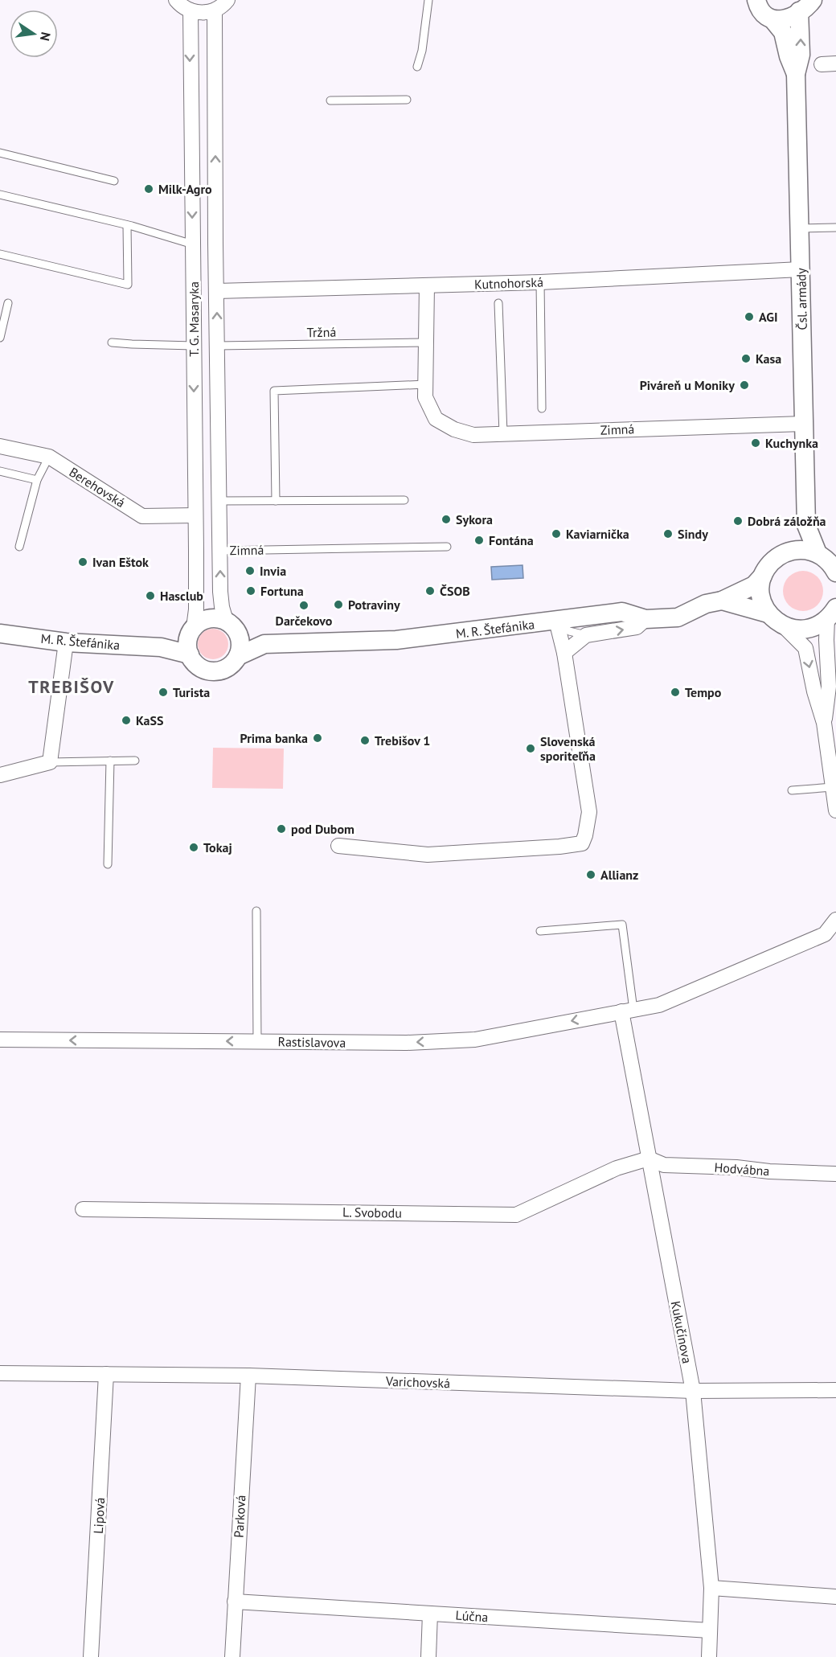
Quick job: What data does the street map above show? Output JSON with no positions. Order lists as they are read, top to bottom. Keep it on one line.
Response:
{"streets":{"street":["Kutnohorská","Čsl. armády","T. G. Masaryka","Zimná","Berehovská","M. R. Štefánika","Rastislavova","Hodvábna","L. Svobodu","Kukučínova","Varichovská","Lipová","Parková","Lúčna"],"lane":["Tržná"]},"crossings":[["Kutnohorská","Čsl. armády"],["Kutnohorská","T. G. Masaryka"],["Čsl. armády","Zimná"],["T. G. Masaryka","Tržná"],["T. G. Masaryka","Zimná"],["T. G. Masaryka","Berehovská"],["T. G. Masaryka","M. R. Štefánika"],["Rastislavova","Kukučínova"],["Hodvábna","L. Svobodu"],["Hodvábna","Kukučínova"],["L. Svobodu","Kukučínova"],["Kukučínova","Varichovská"],["Kukučínova","Lúčna"],["Varichovská","Lipová"],["Varichovská","Parková"],["Parková","Lúčna"]],"one_way":["Rastislavova"],"districts":["TREBIŠOV"],"places":["Milk-Agro","AGI","Kasa","Piváreň u Moniky","Kuchynka","Sykora","Dobrá záložňa","Kaviarnička","Sindy","Fontána","Ivan Eštok","Invia","Fortuna","ČSOB","Hasclub","Potraviny","Darčekovo","Turista","Tempo","KaSS","Prima banka","Trebišov 1","Slovenská sporiteľňa","pod Dubom","Tokaj","Allianz"],"north":"right"}
